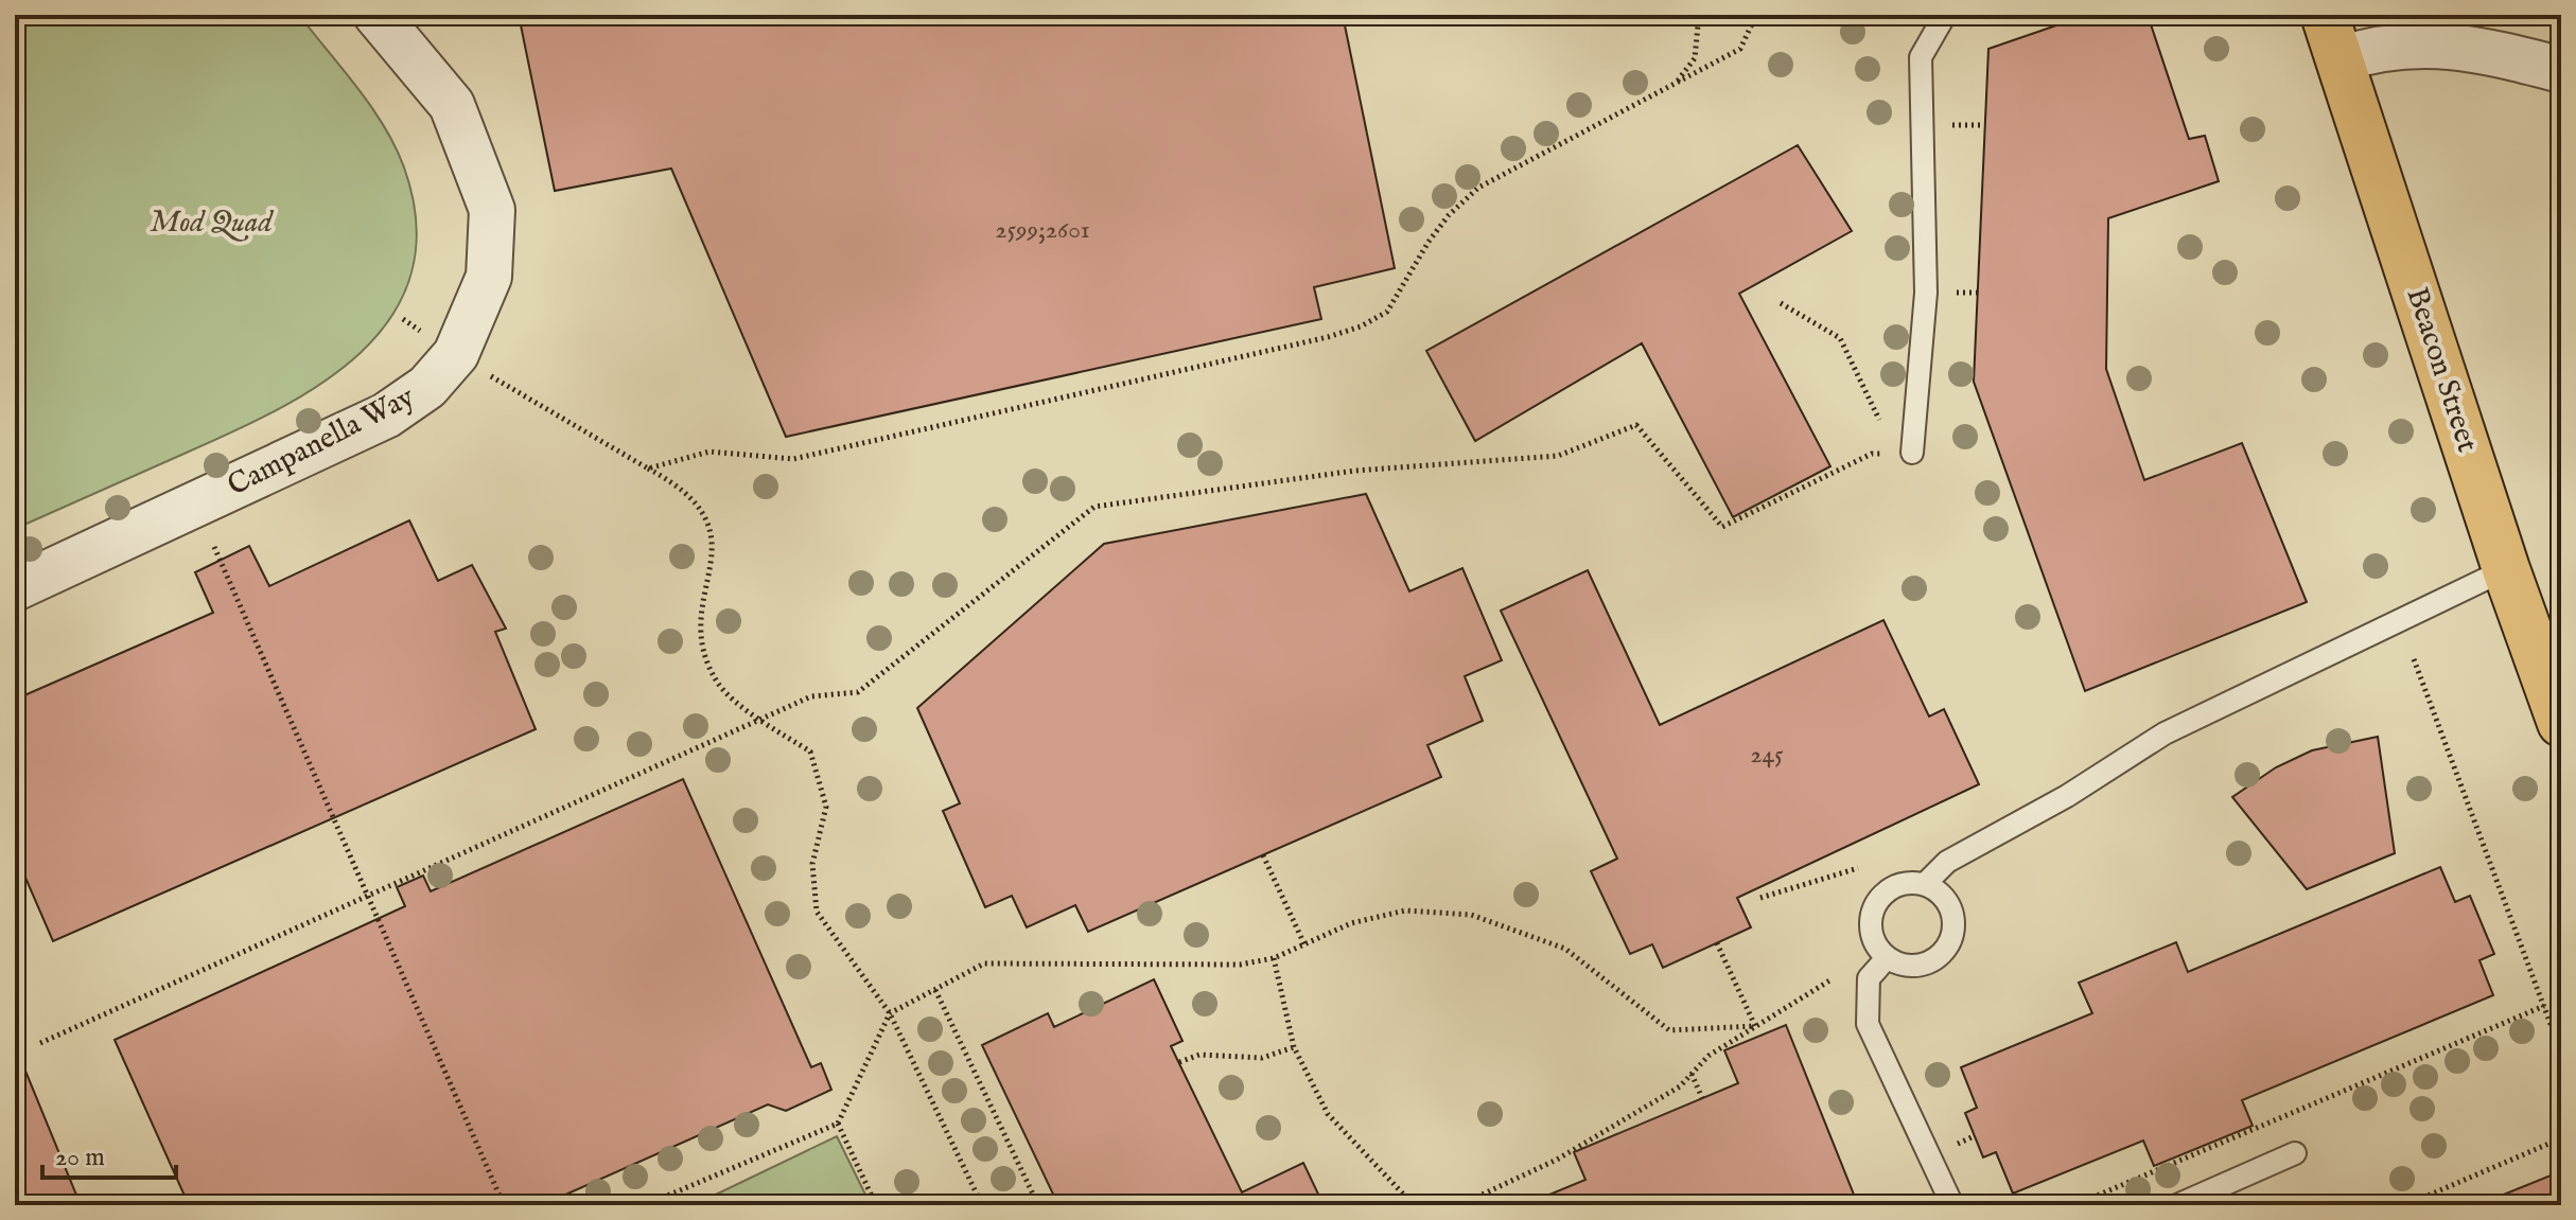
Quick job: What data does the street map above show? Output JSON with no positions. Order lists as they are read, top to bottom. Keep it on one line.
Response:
{"streets":{"main road":["Beacon Street"],"street":["Campanella Way"]},"parks":["Mod Quad"],"house_numbers":["2599;2601","245"],"scale_bar":"20 m"}
